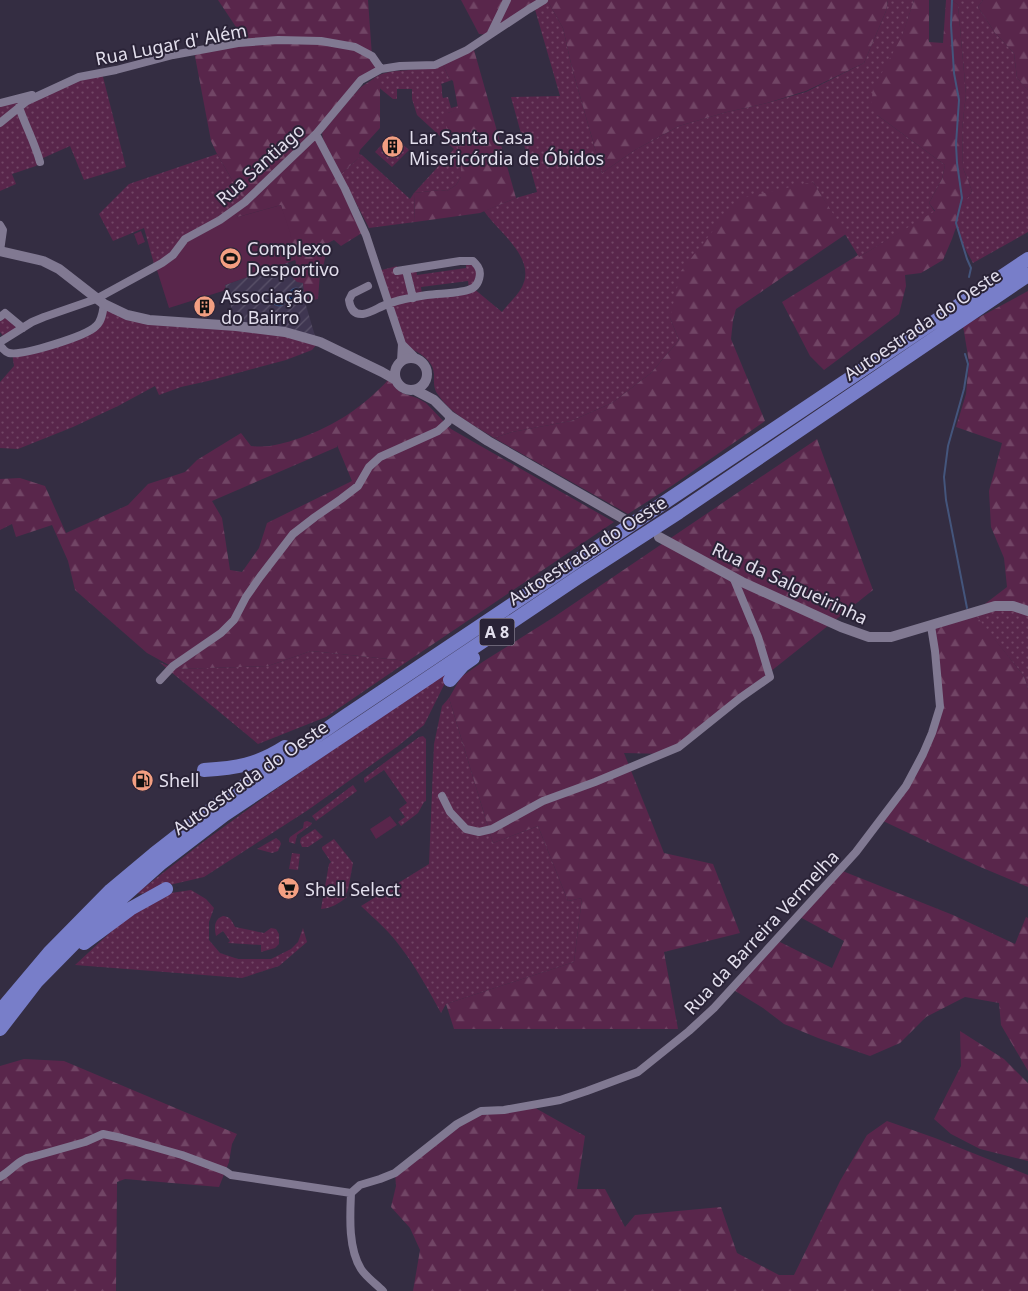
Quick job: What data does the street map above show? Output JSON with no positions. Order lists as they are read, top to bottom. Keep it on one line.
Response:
{"streets":{"highway":["Autoestrada do Oeste","A 8"],"street":["Rua Lugar d' Além","Rua Santiago","Rua da Salgueirinha","Rua da Barreira Vermelha"]},"crossings":[["Rua Lugar d' Além","Rua Santiago"],["Rua da Salgueirinha","Rua da Barreira Vermelha"]],"places":{"building":["Lar Santa Casa Misericórdia de Óbidos","Associação do Bairro"],"sports":["Complexo Desportivo"],"fuel station":["Shell"],"supermarket":["Shell Select"]}}
